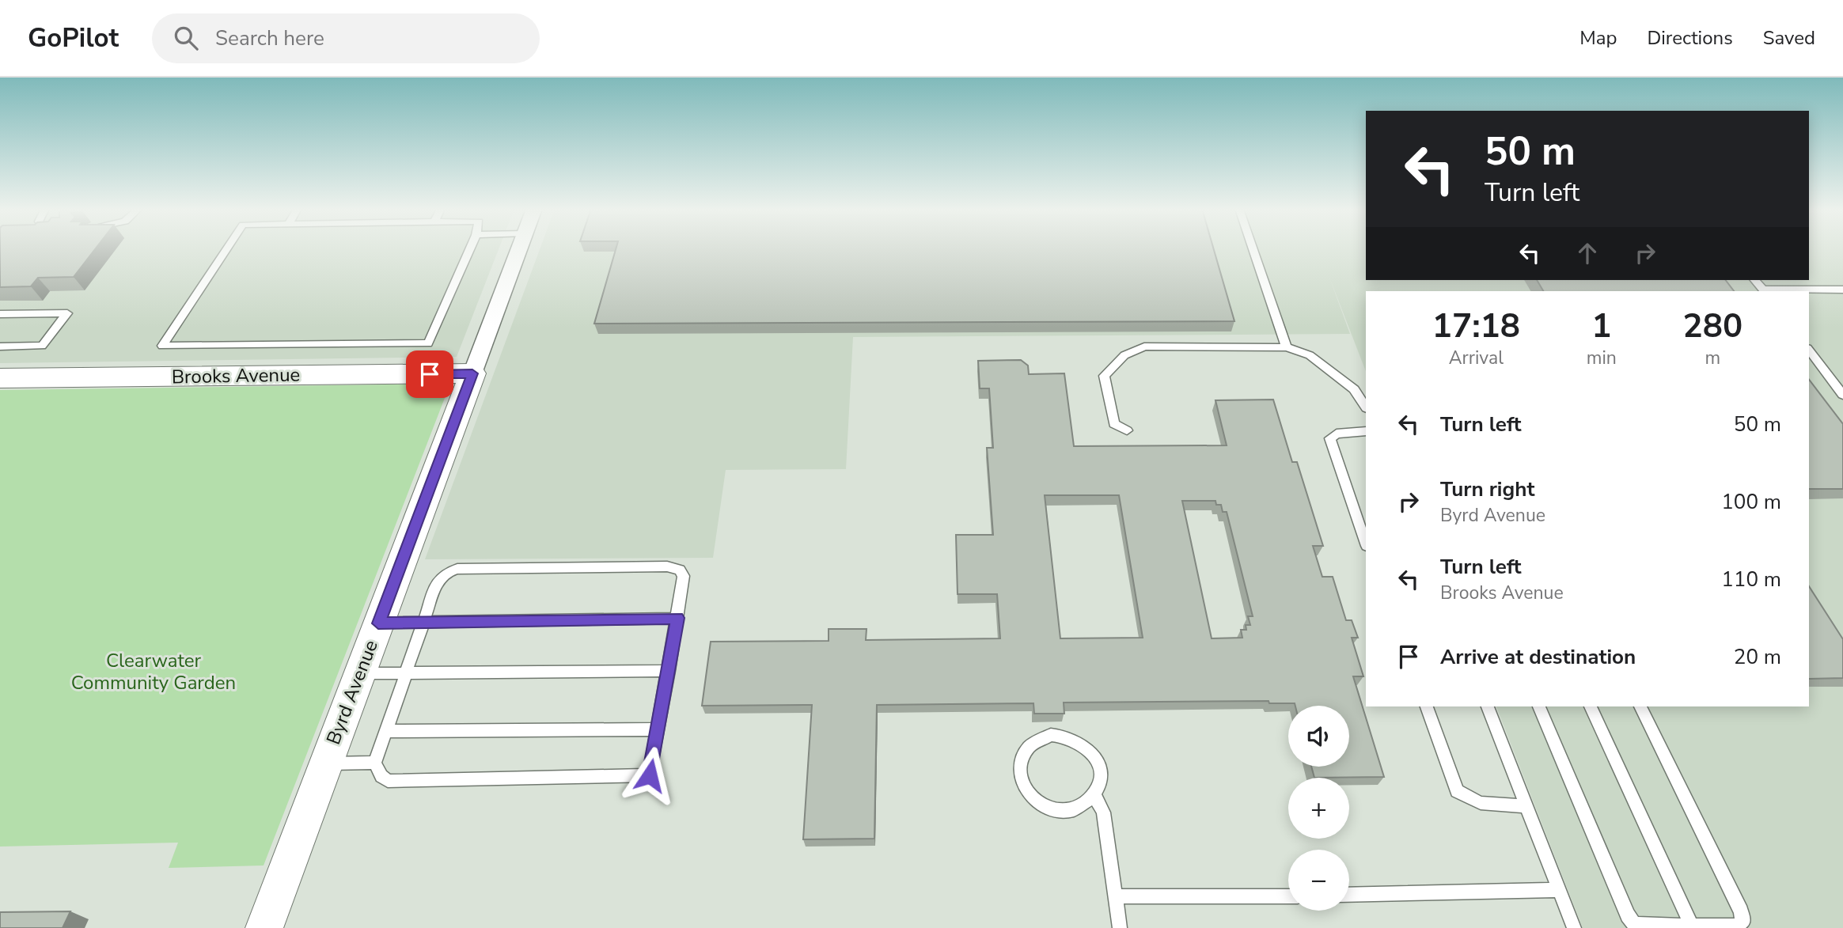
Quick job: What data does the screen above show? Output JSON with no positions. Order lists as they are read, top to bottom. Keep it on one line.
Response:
{"streets":{"street":["Brooks Avenue","Byrd Avenue"]},"crossings":[["Brooks Avenue","Byrd Avenue"]],"parks":["Clearwater Community Garden"],"page":{"header":"GoPilot","search":"Search here","nav":["Map","Directions","Saved"],"turn":["50 m","Turn left"],"eta":["17:18","Arrival","1","min","280","m"],"list":[{"name":"Turn left","value":"50 m"},{"name":"Turn right","note":"Byrd Avenue","value":"100 m"},{"name":"Turn left","note":"Brooks Avenue","value":"110 m"},{"name":"Arrive at destination","value":"20 m"}],"map_buttons":["+","−"]}}
